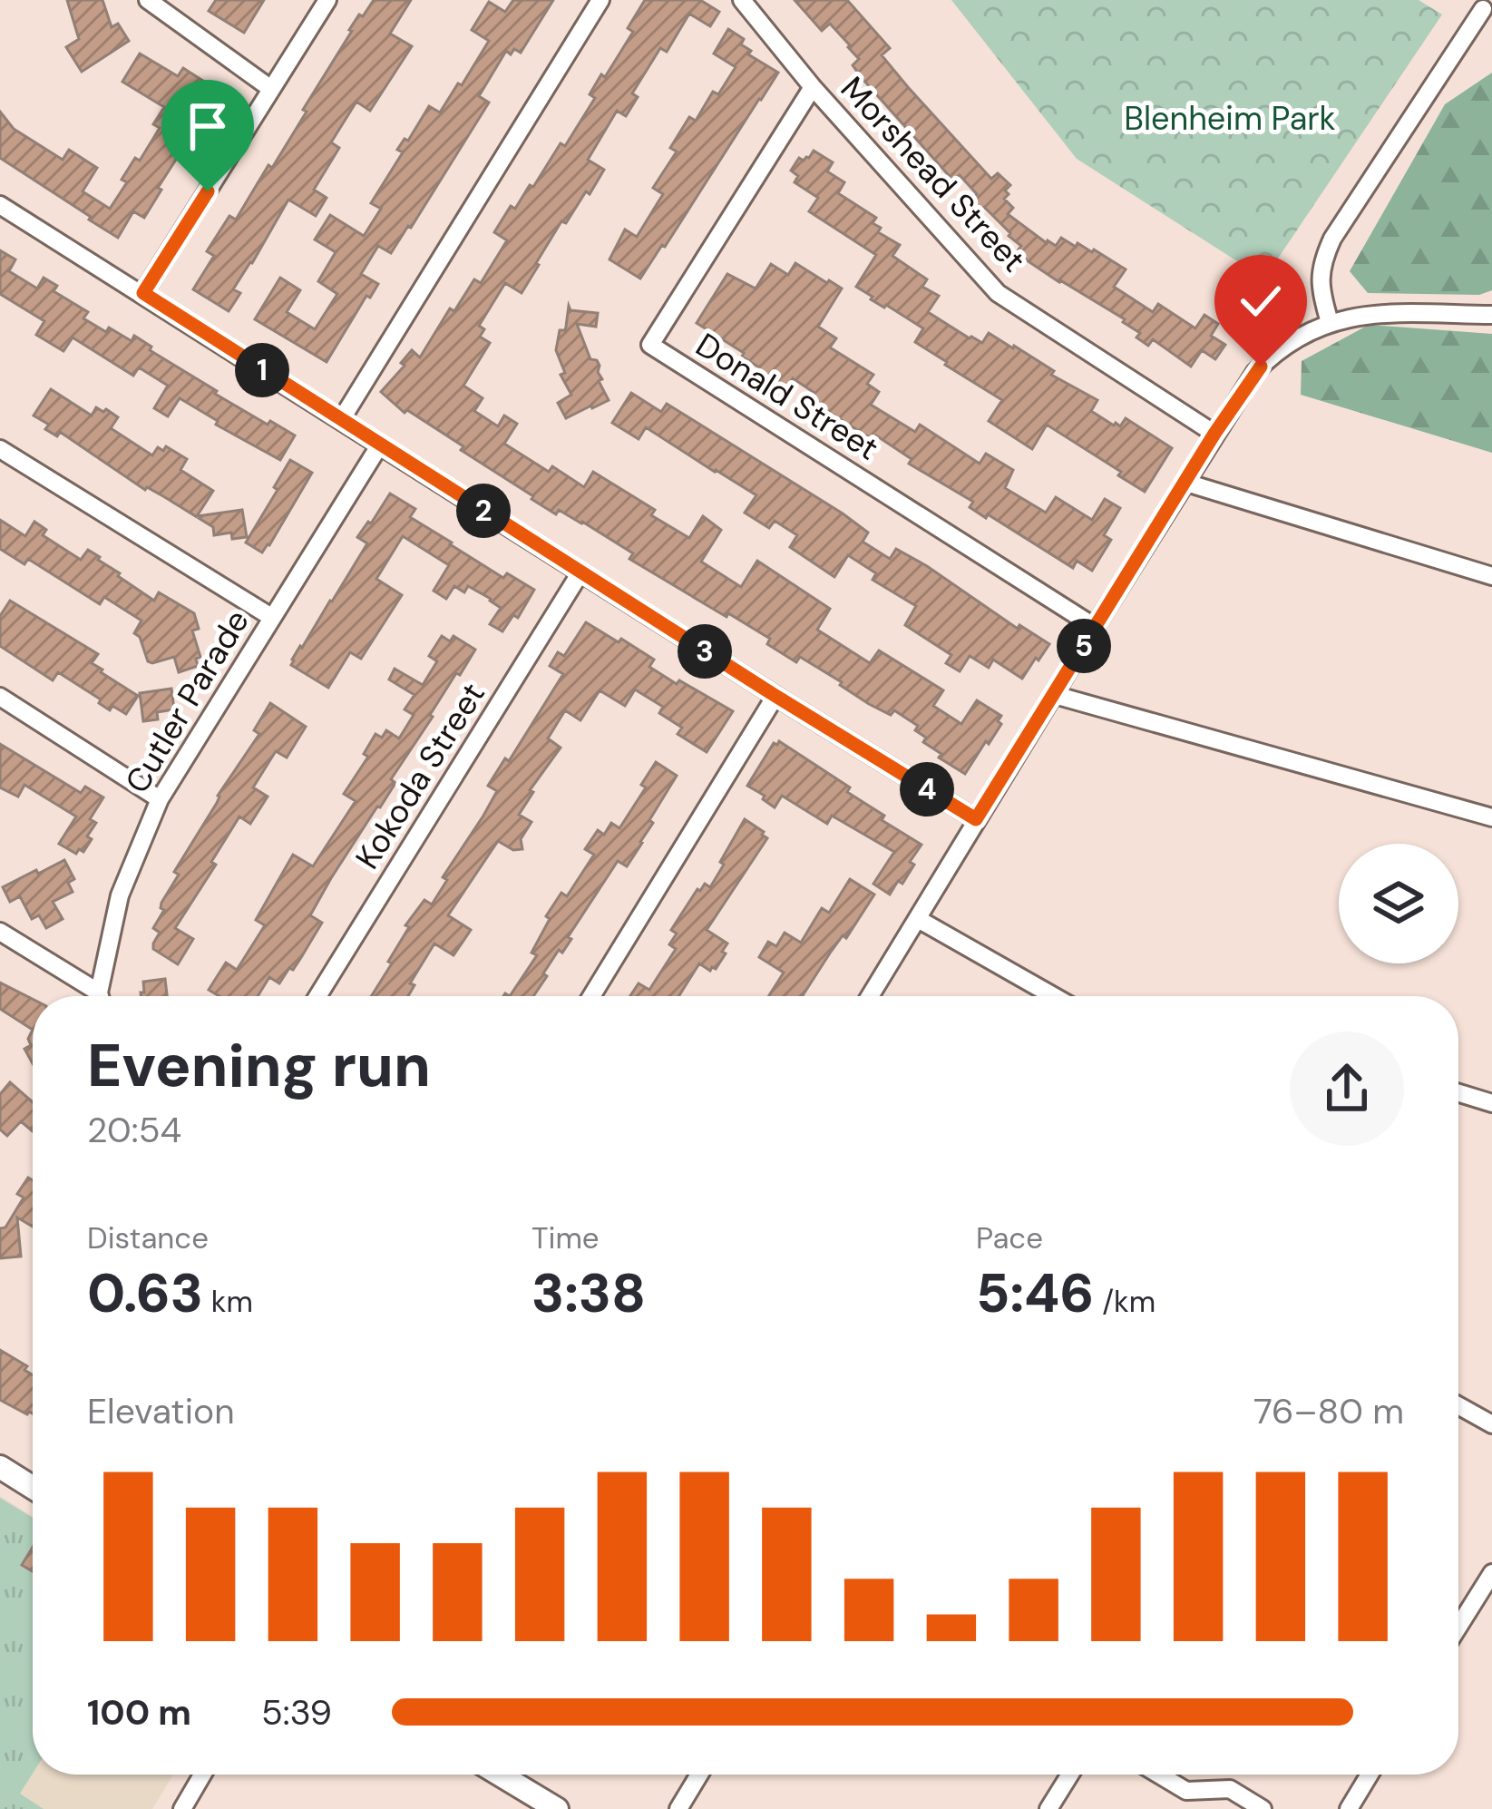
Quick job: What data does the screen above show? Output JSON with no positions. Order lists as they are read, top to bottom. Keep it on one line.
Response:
{"streets":{"street":["Morshead Street","Donald Street","Cutler Parade","Kokoda Street"]},"crossings":[["Morshead Street","Donald Street"]],"parks":["Blenheim Park"],"page":{"pins":["1","2","5","3","4"],"heading":["Evening run","20:54"],"stats":[["Distance","0.63 km"],["Time","3:38"],["Pace","5:46 /km"]],"chart":["Elevation","76–80 m"],"list":[{"name":"100 m","note":"5:39"}]}}
